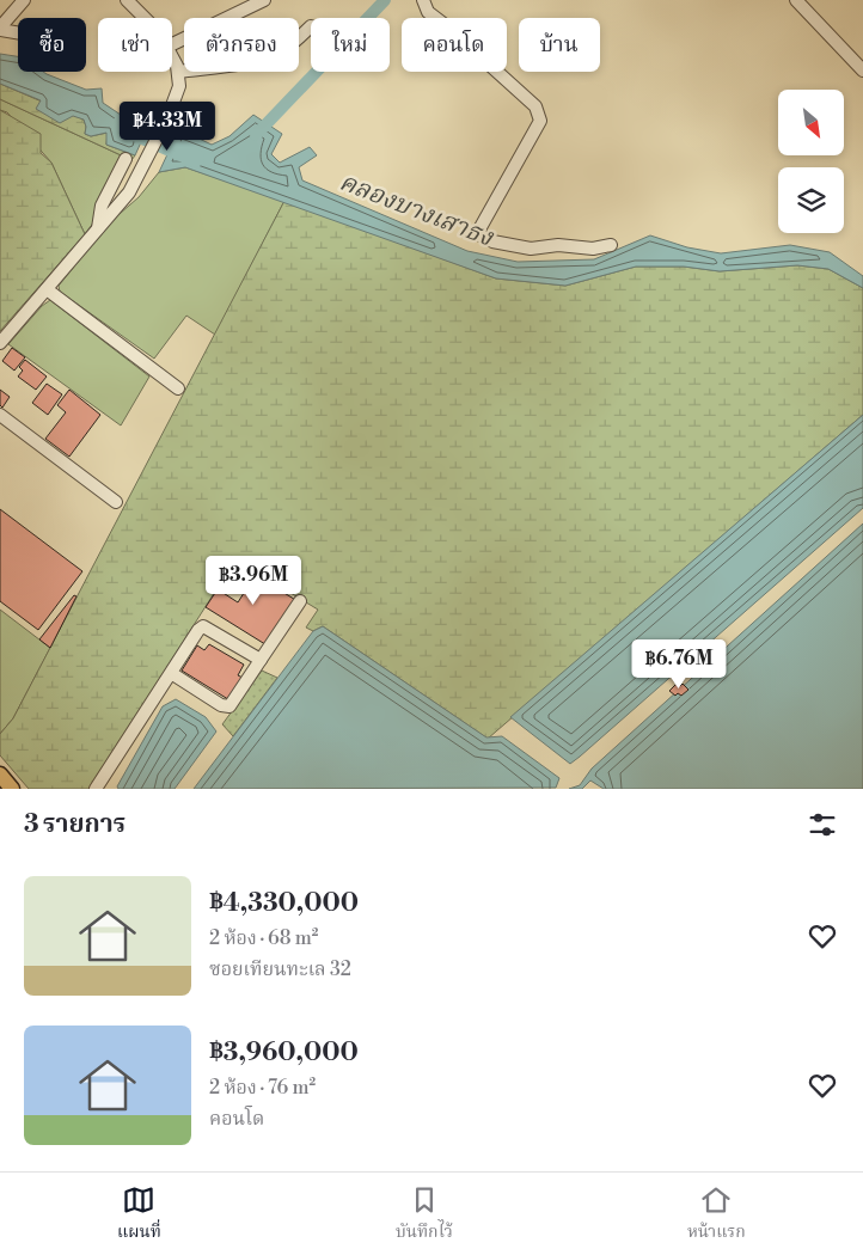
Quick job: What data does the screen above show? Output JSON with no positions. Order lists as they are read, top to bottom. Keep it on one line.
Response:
{"water":["คลองบางเสาธง"],"north":"bottom right","page":{"chip":["ซื้อ","เช่า","ตัวกรอง","ใหม่","คอนโด","บ้าน"],"price":["฿4.33M","฿3.96M","฿6.76M"],"heading":"3 รายการ","list":[{"name":"฿4,330,000","note":"2 ห้อง · 68 m² · ซอยเทียนทะเล 32"},{"name":"฿3,960,000","note":"2 ห้อง · 76 m² · คอนโด"}],"tabs":["แผนที่","บันทึกไว้","หน้าแรก"]}}
